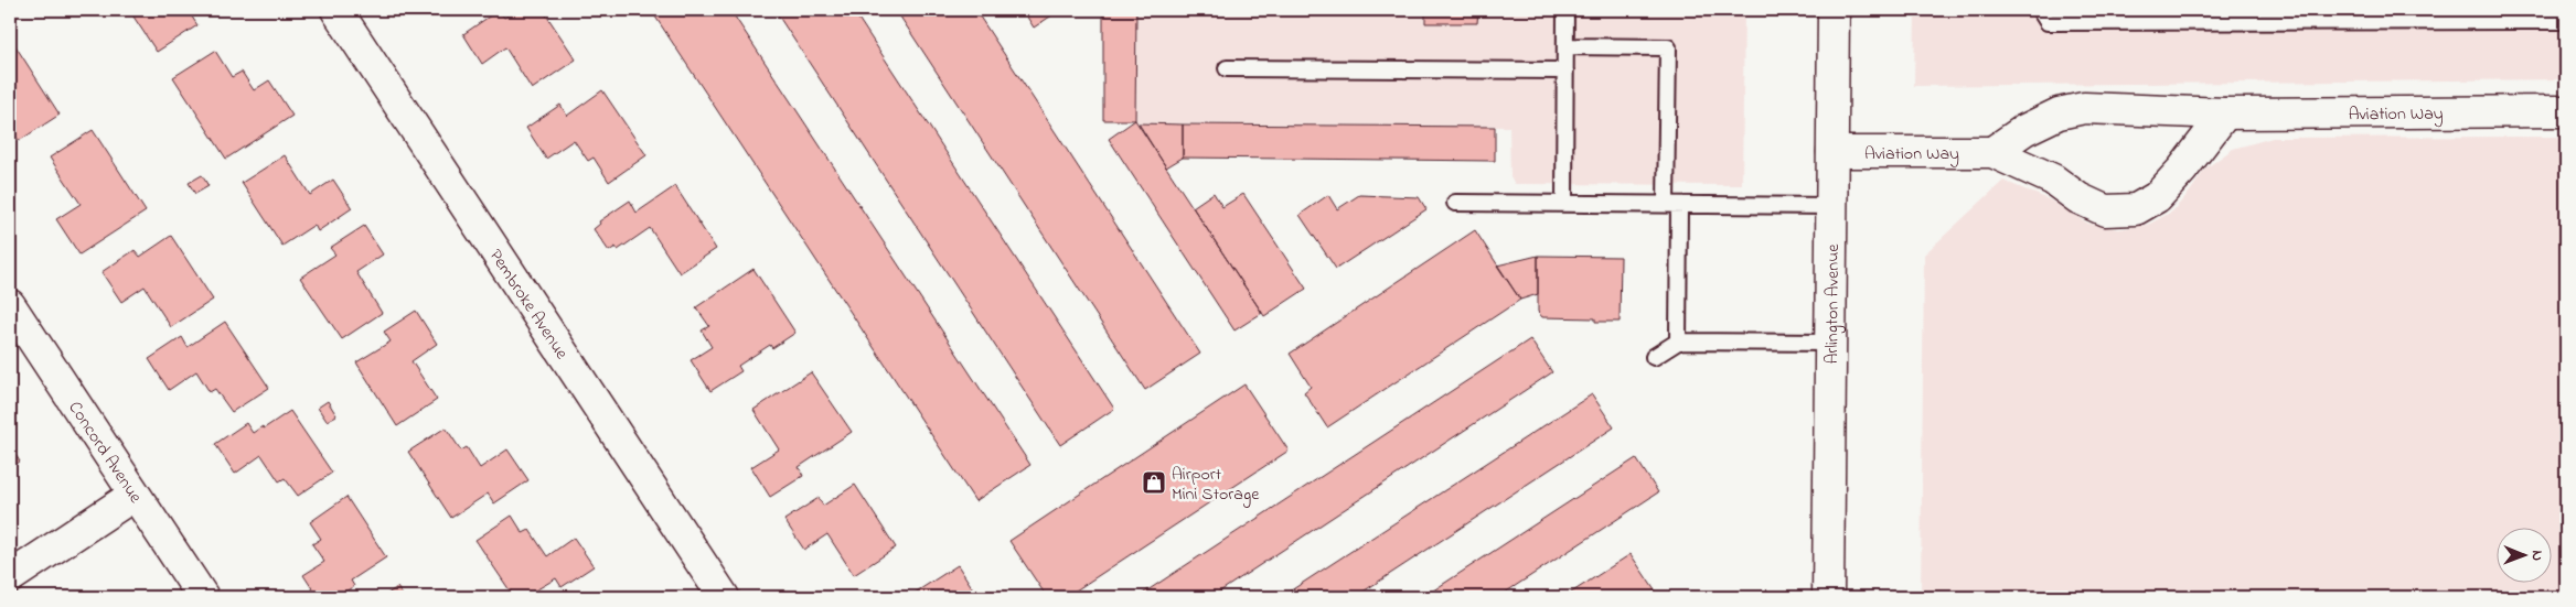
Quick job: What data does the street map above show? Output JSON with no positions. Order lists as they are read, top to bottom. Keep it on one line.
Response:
{"streets":{"street":["Aviation Way","Pembroke Avenue","Arlington Avenue","Concord Avenue"]},"crossings":[["Aviation Way","Arlington Avenue"]],"places":{"shop":["Airport Mini Storage"]},"north":"right"}
